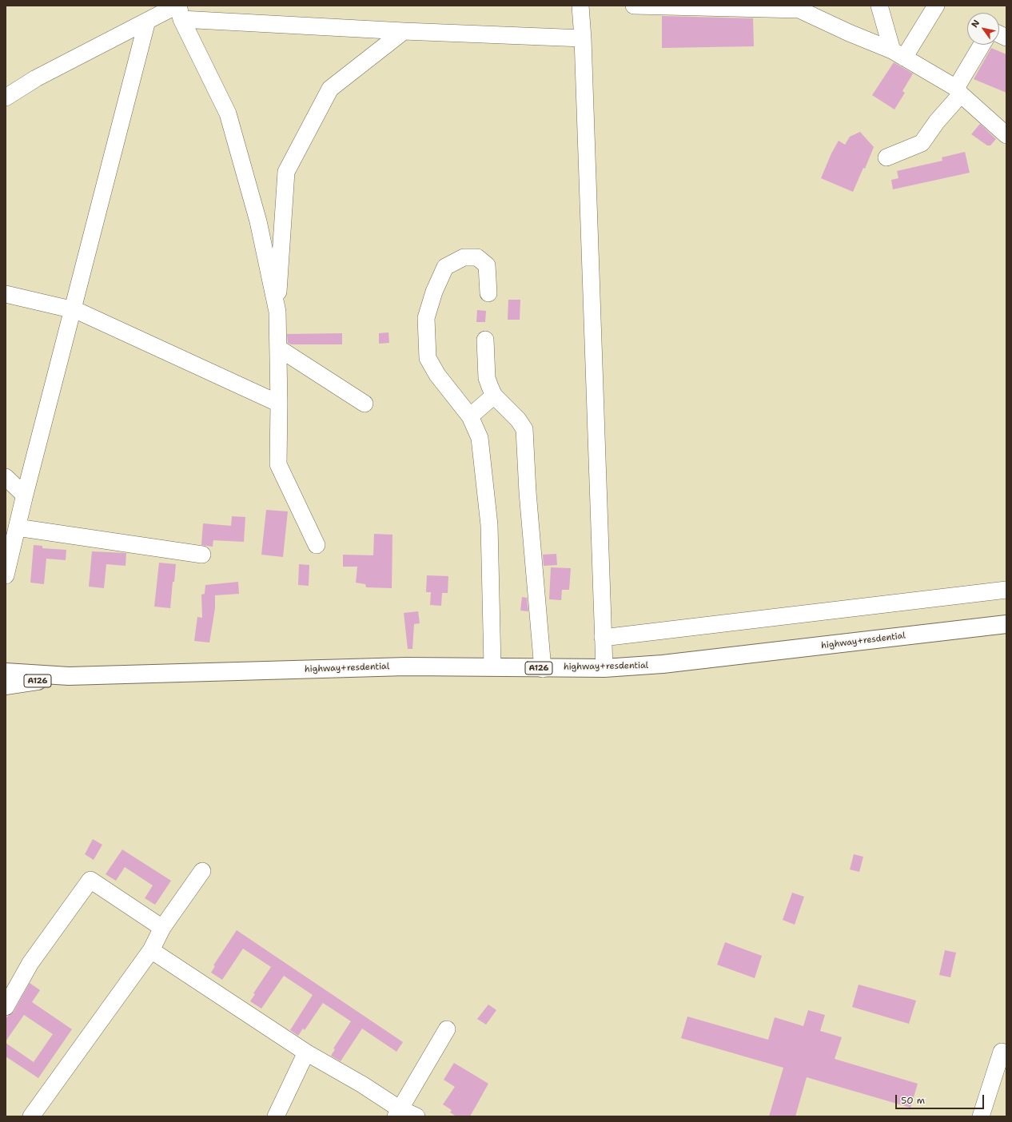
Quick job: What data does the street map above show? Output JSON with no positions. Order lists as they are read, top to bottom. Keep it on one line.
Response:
{"streets":{"highway":["highway+resdential","A126"]},"crossings":[["highway+resdential","A126"]],"scale_bar":"50 m","north":"top left"}
